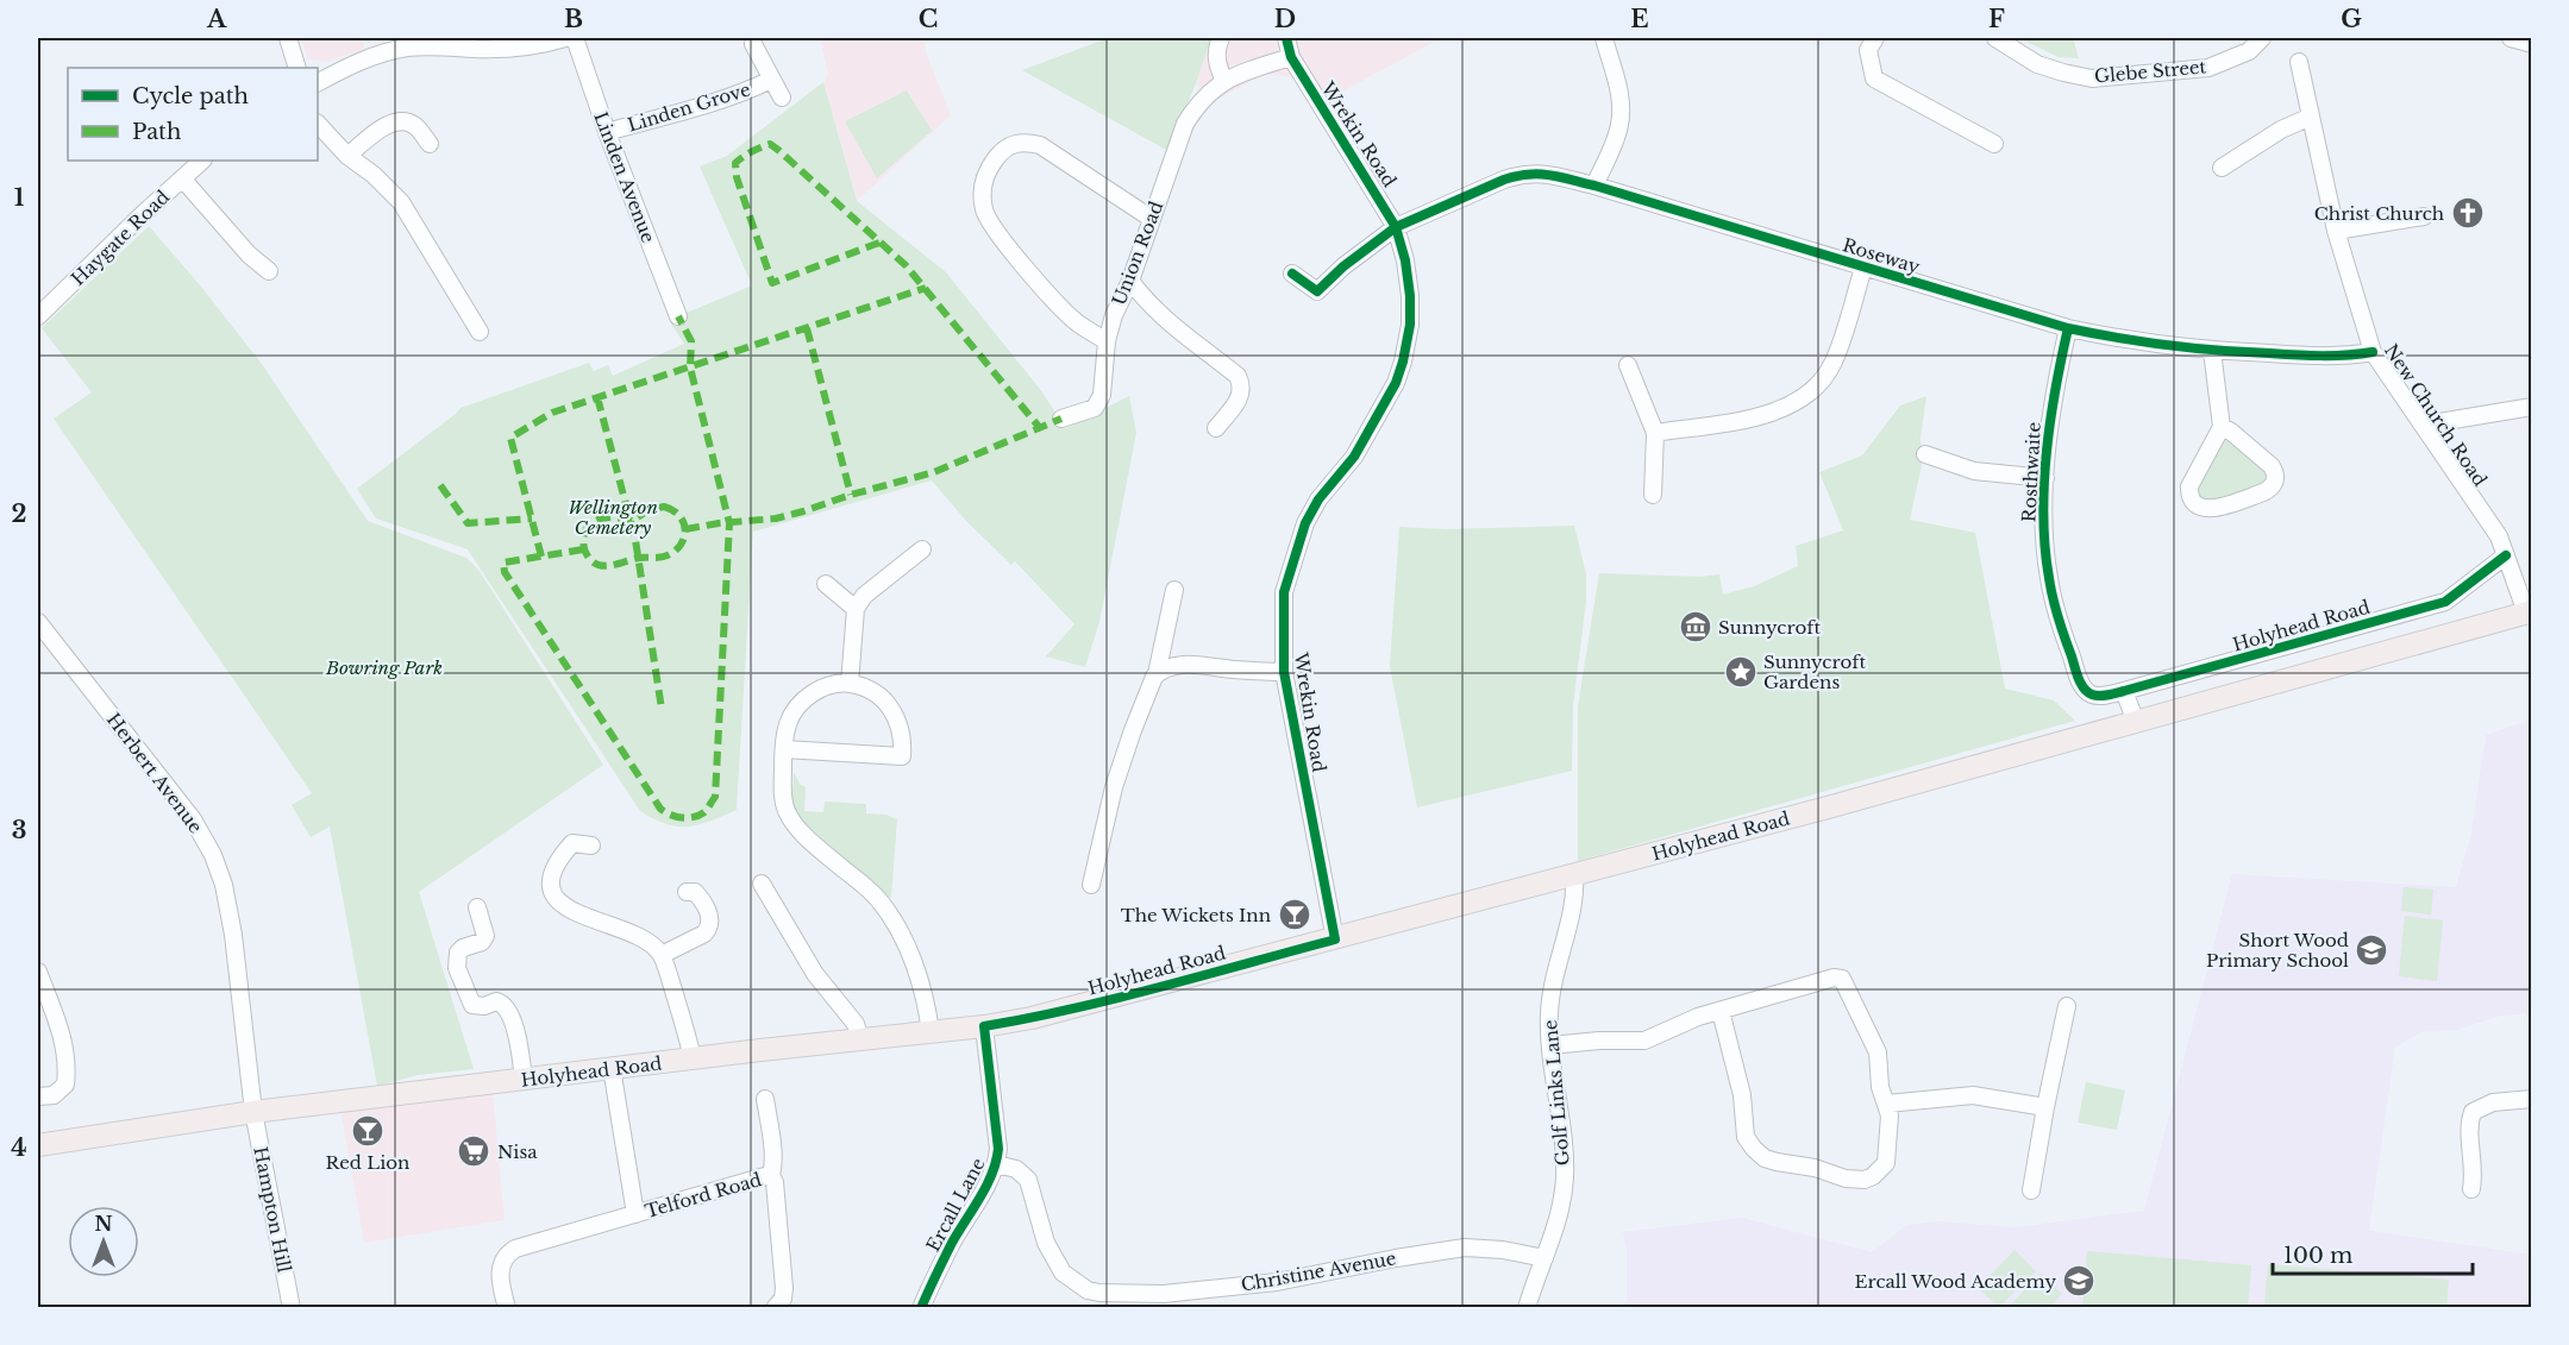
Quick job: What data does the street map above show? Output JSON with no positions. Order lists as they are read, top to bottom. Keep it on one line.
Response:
{"streets":{"main road":["Holyhead Road"],"street":["Glebe Street","Linden Grove","Wrekin Road","Linden Avenue","Haygate Road","Union Road","Roseway","New Church Road","Rosthwaite","Herbert Avenue","Golf Links Lane","Telford Road","Ercall Lane","Hampton Hill","Christine Avenue"]},"crossings":[["Linden Grove","Linden Avenue"],["Wrekin Road","Union Road"],["Wrekin Road","Roseway"],["Wrekin Road","Holyhead Road"],["Roseway","New Church Road"],["Roseway","Rosthwaite"],["New Church Road","Holyhead Road"],["Rosthwaite","Holyhead Road"],["Holyhead Road","Herbert Avenue"],["Holyhead Road","Golf Links Lane"],["Holyhead Road","Telford Road"],["Holyhead Road","Ercall Lane"],["Holyhead Road","Hampton Hill"],["Herbert Avenue","Hampton Hill"],["Golf Links Lane","Christine Avenue"],["Ercall Lane","Christine Avenue"]],"parks":["Wellington Cemetery","Bowring Park"],"places":{"church":["Christ Church"],"museum":["Sunnycroft"],"place":["Sunnycroft Gardens"],"bar":["The Wickets Inn","Red Lion"],"school or university":["Short Wood Primary School","Ercall Wood Academy"],"supermarket":["Nisa"]},"legend":["Cycle path","Path"],"scale_bar":"100 m","north":"top","grid":{"columns":["A","B","C","D","E","F","G"],"rows":["1","2","3","4"]}}
